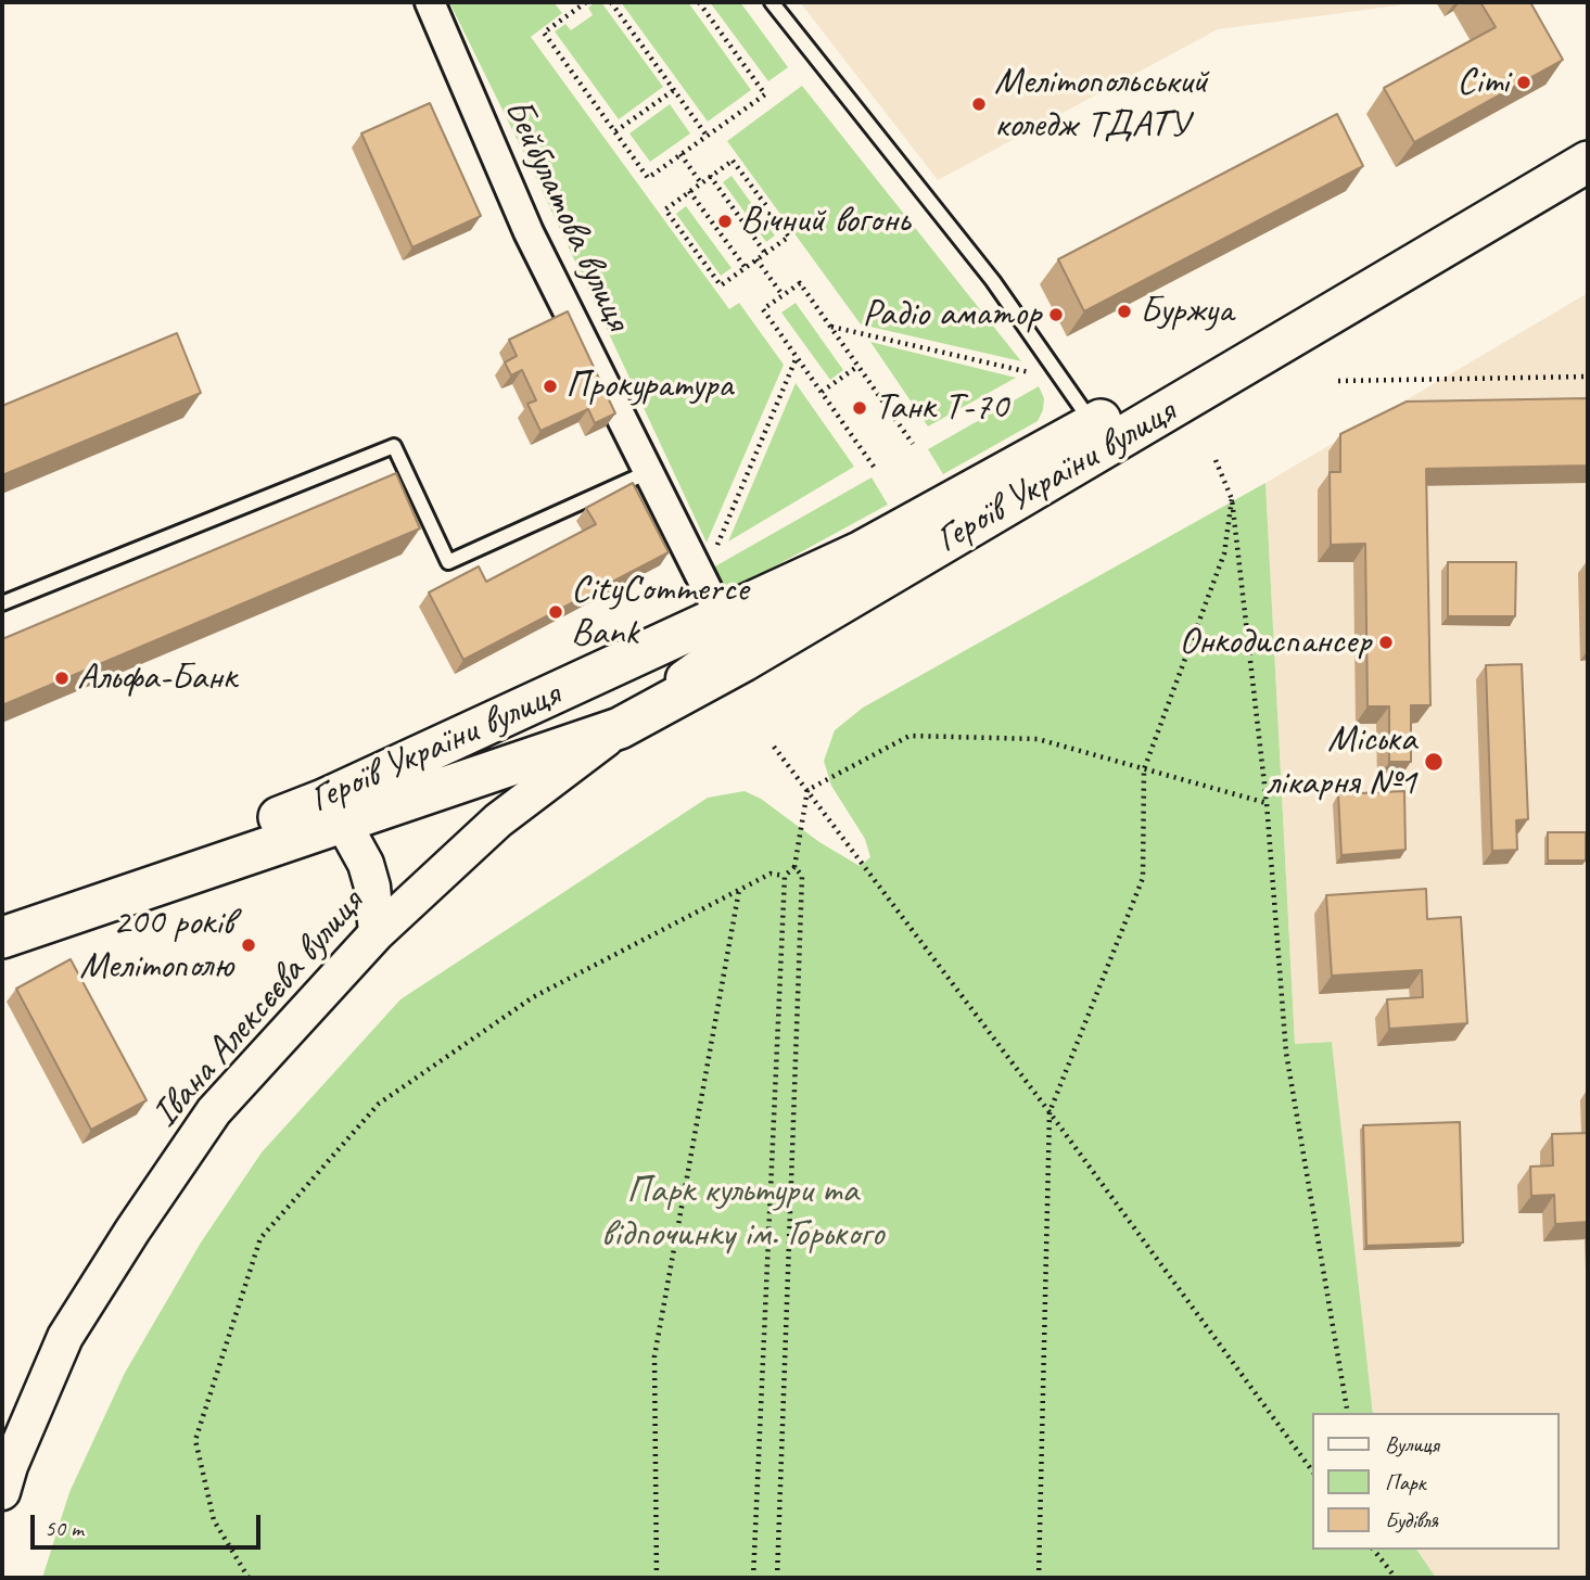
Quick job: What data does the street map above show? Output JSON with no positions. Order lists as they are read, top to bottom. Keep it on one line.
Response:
{"streets":{"main road":["Героїв України вулиця"],"street":["Бейбулатова вулиця","Івана Алексєєва вулиця"]},"crossings":[["Бейбулатова вулиця","Героїв України вулиця"],["Героїв України вулиця","Івана Алексєєва вулиця"]],"parks":["Парк культури та відпочинку ім. Горького"],"places":["Сіті","Мелітопольський коледж ТДАТУ","Вічний вогонь","Буржуа","Радіо аматор","Прокуратура","Танк Т-70","CityCommerce Bank","Онкодиспансер","Альфа-Банк","Міська лікарня №1","200 років Мелітополю"],"legend":["Вулиця","Парк","Будівля"],"scale_bar":"50 m"}
